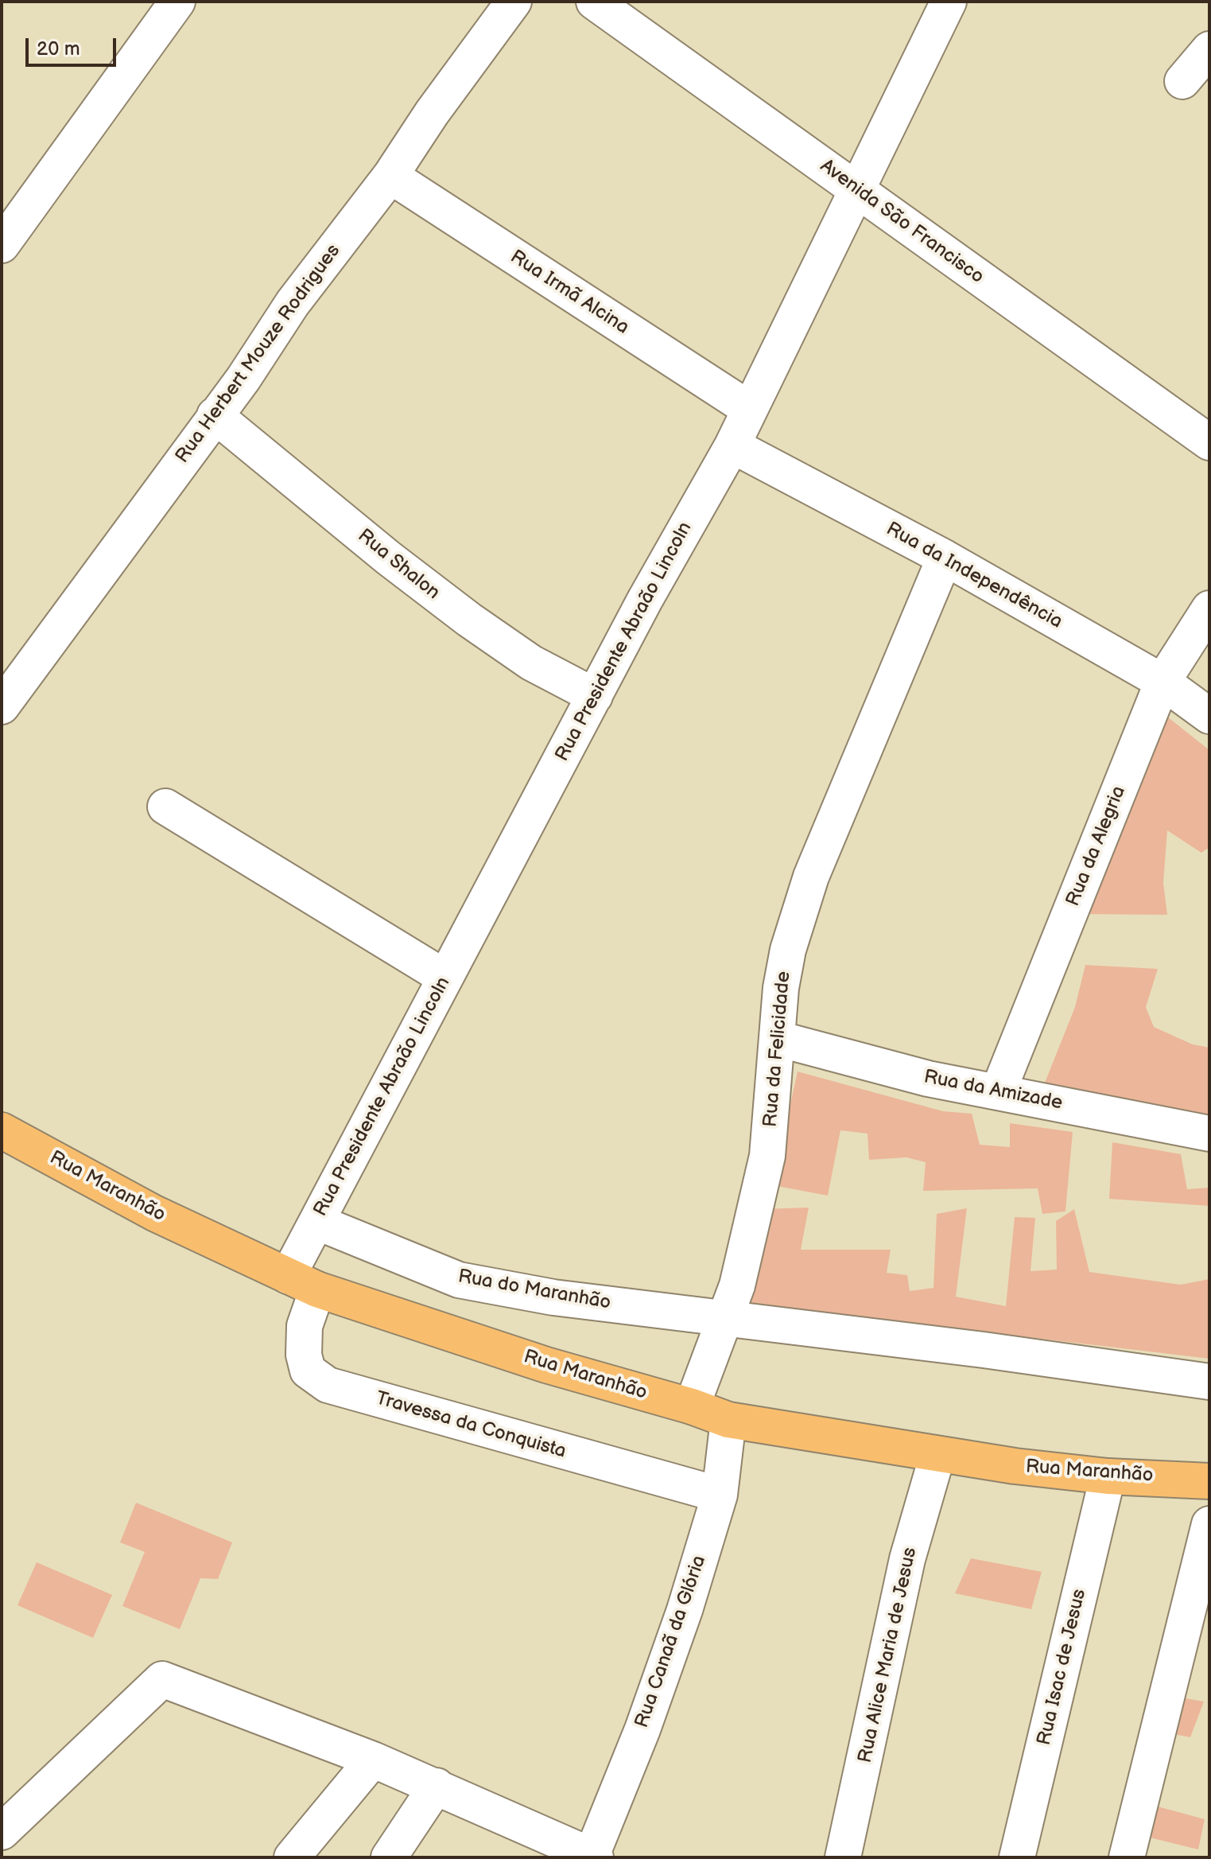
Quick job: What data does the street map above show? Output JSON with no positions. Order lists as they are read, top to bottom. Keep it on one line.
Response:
{"streets":{"highway":["Rua Maranhão"],"street":["Avenida São Francisco","Rua Irmã Alcina","Rua Herbert Mouze Rodrigues","Rua Shalon","Rua da Independência","Rua Presidente Abraão Lincoln","Rua da Alegria","Rua da Felicidade","Rua da Amizade","Rua do Maranhão","Travessa da Conquista","Rua Canaã da Glória","Rua Alice Maria de Jesus","Rua Isac de Jesus"]},"crossings":[["Avenida São Francisco","Rua Presidente Abraão Lincoln"],["Rua Irmã Alcina","Rua Herbert Mouze Rodrigues"],["Rua Irmã Alcina","Rua Presidente Abraão Lincoln"],["Rua Herbert Mouze Rodrigues","Rua Shalon"],["Rua Shalon","Rua Presidente Abraão Lincoln"],["Rua da Independência","Rua Presidente Abraão Lincoln"],["Rua da Independência","Rua da Alegria"],["Rua da Independência","Rua da Felicidade"],["Rua Presidente Abraão Lincoln","Rua Maranhão"],["Rua Presidente Abraão Lincoln","Rua do Maranhão"],["Rua Presidente Abraão Lincoln","Travessa da Conquista"],["Rua da Alegria","Rua da Amizade"],["Rua da Felicidade","Rua da Amizade"],["Rua da Felicidade","Rua Maranhão"],["Rua da Felicidade","Rua do Maranhão"],["Rua Maranhão","Travessa da Conquista"],["Rua Maranhão","Rua Canaã da Glória"],["Rua Maranhão","Rua Alice Maria de Jesus"],["Rua Maranhão","Rua Isac de Jesus"],["Travessa da Conquista","Rua Canaã da Glória"]],"scale_bar":"20 m"}
